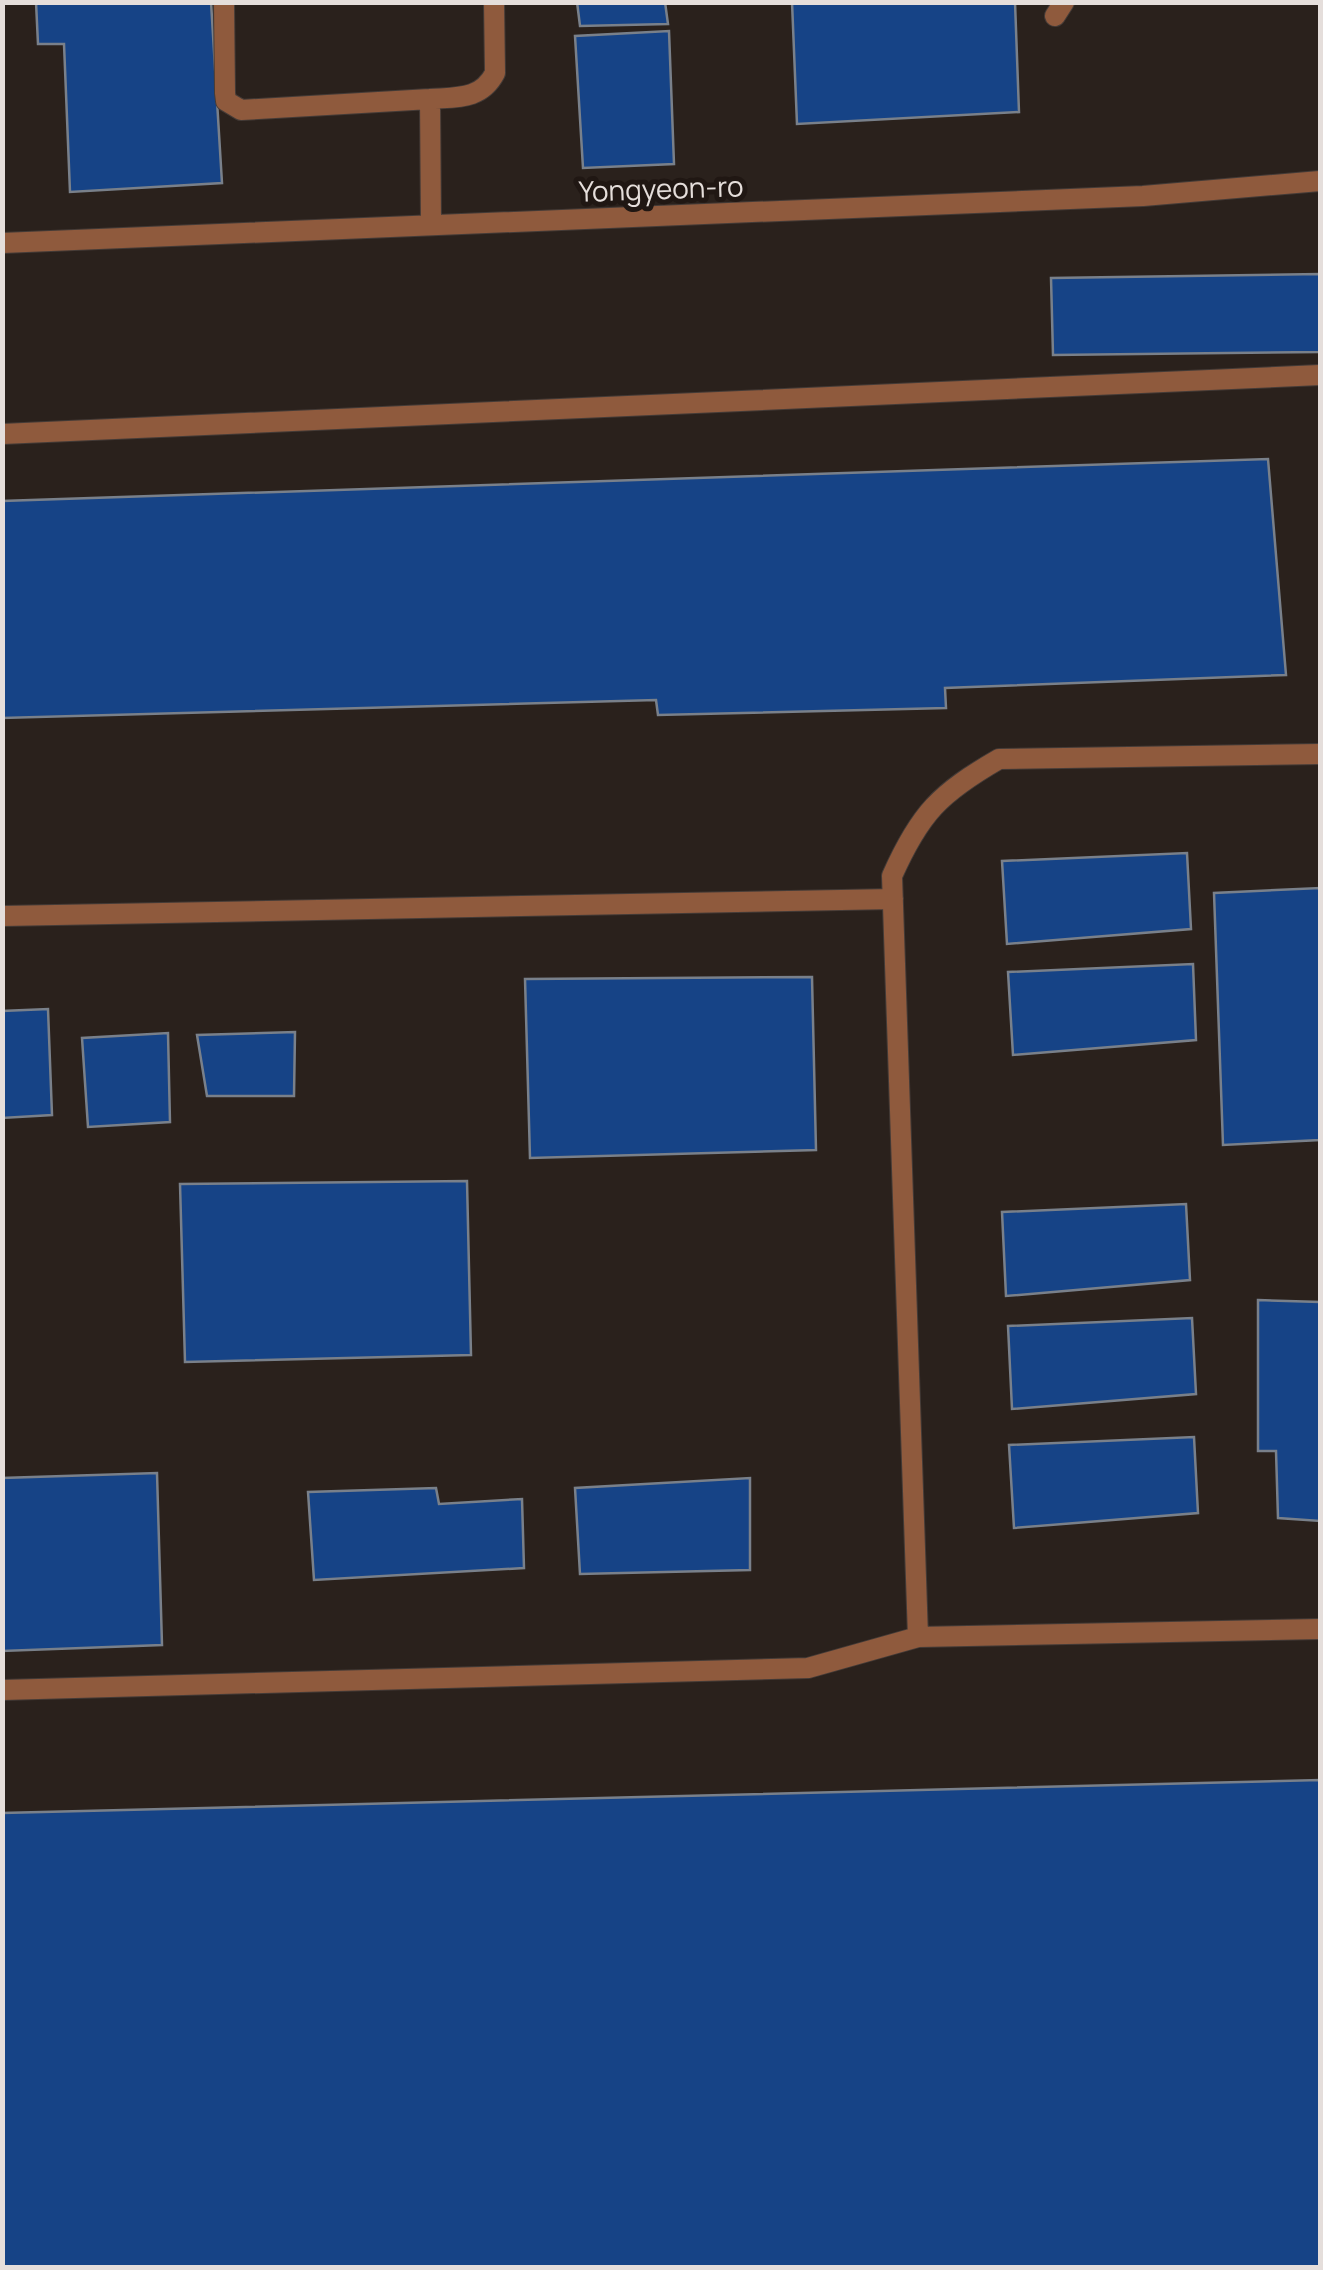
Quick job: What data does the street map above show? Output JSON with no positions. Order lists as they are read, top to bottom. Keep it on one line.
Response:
{"streets":{"lane":["Yongyeon-ro"]}}
